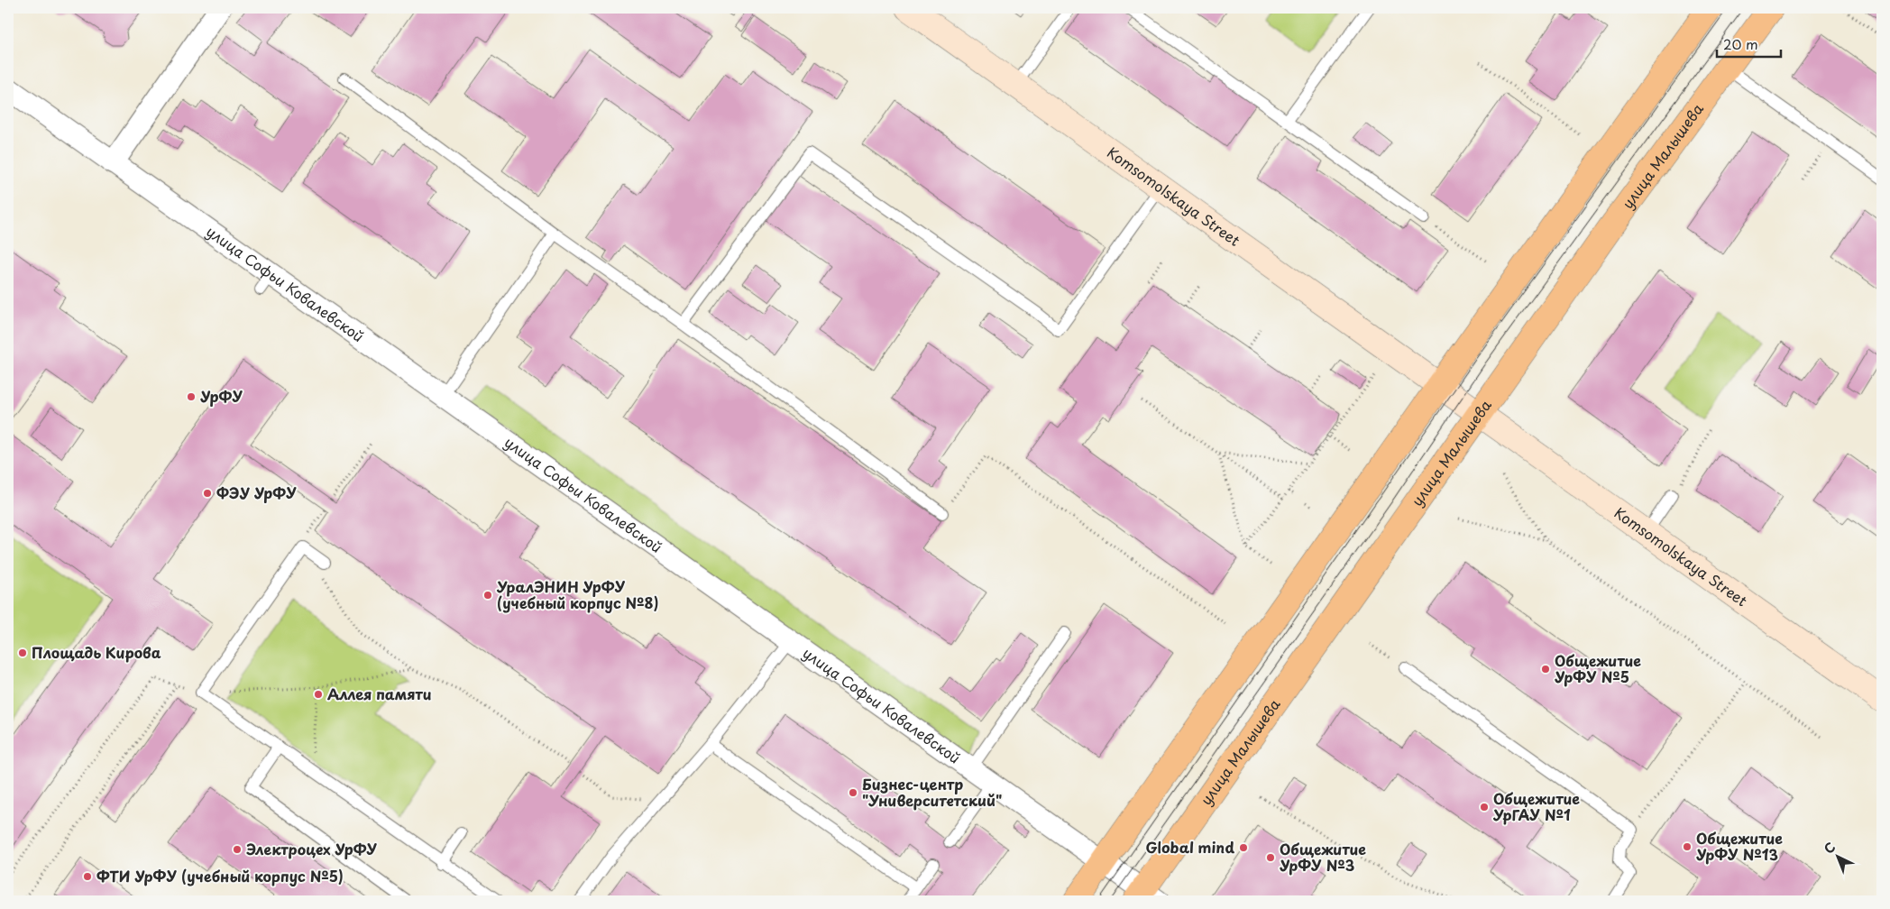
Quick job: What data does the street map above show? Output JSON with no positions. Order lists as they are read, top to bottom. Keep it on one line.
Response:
{"streets":{"main road":["улица Малышева","Komsomolskaya Street"],"street":["улица Софьи Ковалевской"]},"crossings":[["улица Малышева","Komsomolskaya Street"],["улица Малышева","улица Софьи Ковалевской"]],"places":["УрФУ","ФЭУ УрФУ","УралЭНИН УрФУ (учебный корпус №8)","Площадь Кирова","Общежитие УрФУ №5","Аллея памяти","Бизнес-центр \"Университетский\"","Общежитие УрГАУ №1","Общежитие УрФУ №13","Global mind","Электроцех УрФУ","Общежитие УрФУ №3","ФТИ УрФУ (учебный корпус №5)"],"scale_bar":"20 m","north":"top left"}
